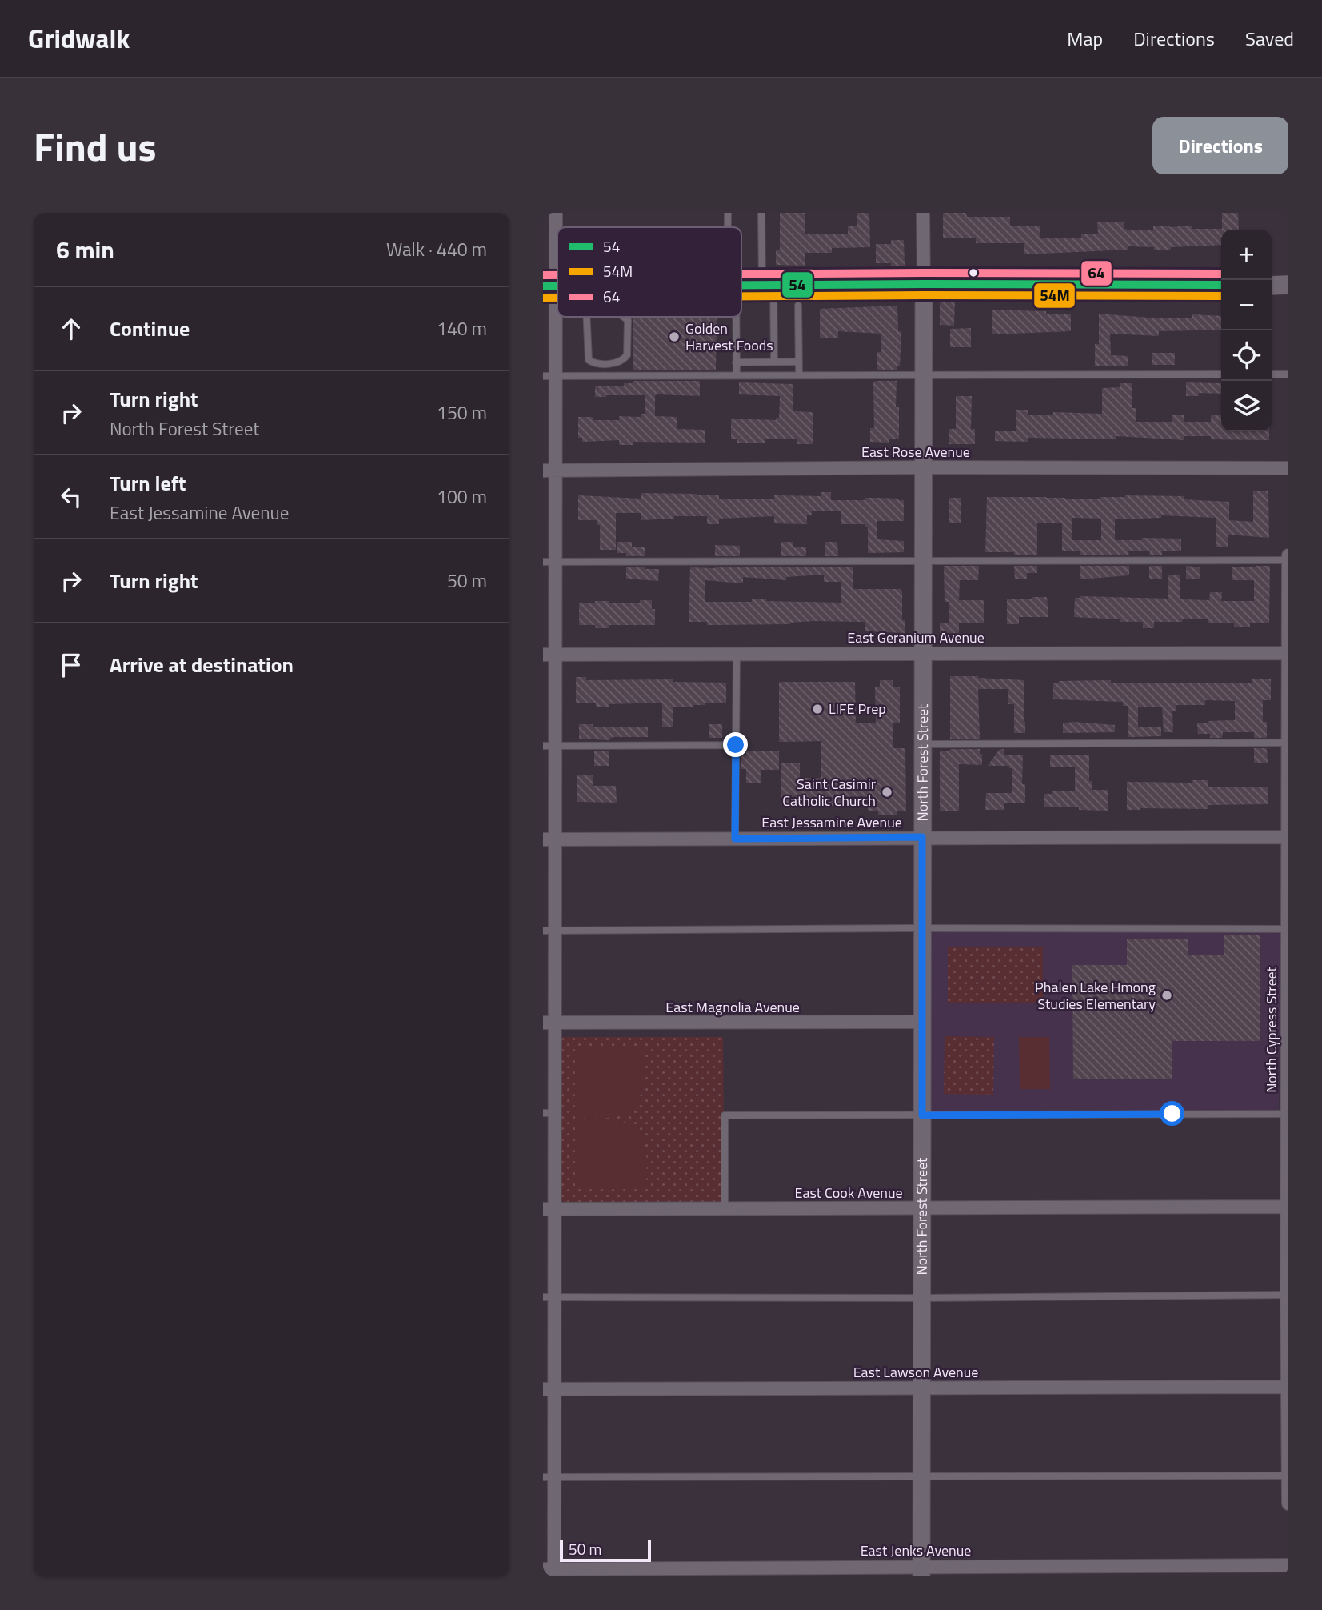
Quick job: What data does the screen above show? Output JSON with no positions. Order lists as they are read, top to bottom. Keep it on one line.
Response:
{"streets":{"street":["East Rose Avenue","East Geranium Avenue","North Forest Street","East Jessamine Avenue","East Magnolia Avenue","North Cypress Street","East Cook Avenue","East Lawson Avenue","East Jenks Avenue"]},"crossings":[["East Rose Avenue","North Forest Street"],["East Geranium Avenue","North Forest Street"],["East Geranium Avenue","North Cypress Street"],["North Forest Street","East Jessamine Avenue"],["North Forest Street","East Magnolia Avenue"],["North Forest Street","East Cook Avenue"],["North Forest Street","East Lawson Avenue"],["North Forest Street","East Jenks Avenue"],["East Jessamine Avenue","North Cypress Street"],["North Cypress Street","East Cook Avenue"],["North Cypress Street","East Lawson Avenue"]],"places":["Golden Harvest Foods","LIFE Prep","Saint Casimir Catholic Church","Phalen Lake Hmong Studies Elementary"],"lines":["transit line 64","transit line 54","transit line 54M"],"legend":["54","54M","64"],"scale_bar":"50 m","page":{"header":"Gridwalk","nav":["Map","Directions","Saved"],"title":"Find us","buttons":"Directions","heading":["6 min","Walk · 440 m"],"map_buttons":["+","−"],"list":[["Continue","140 m"],["Turn right","North Forest Street","150 m"],["Turn left","East Jessamine Avenue","100 m"],["Turn right","50 m"],"Arrive at destination"],"scale":"50 m"}}
